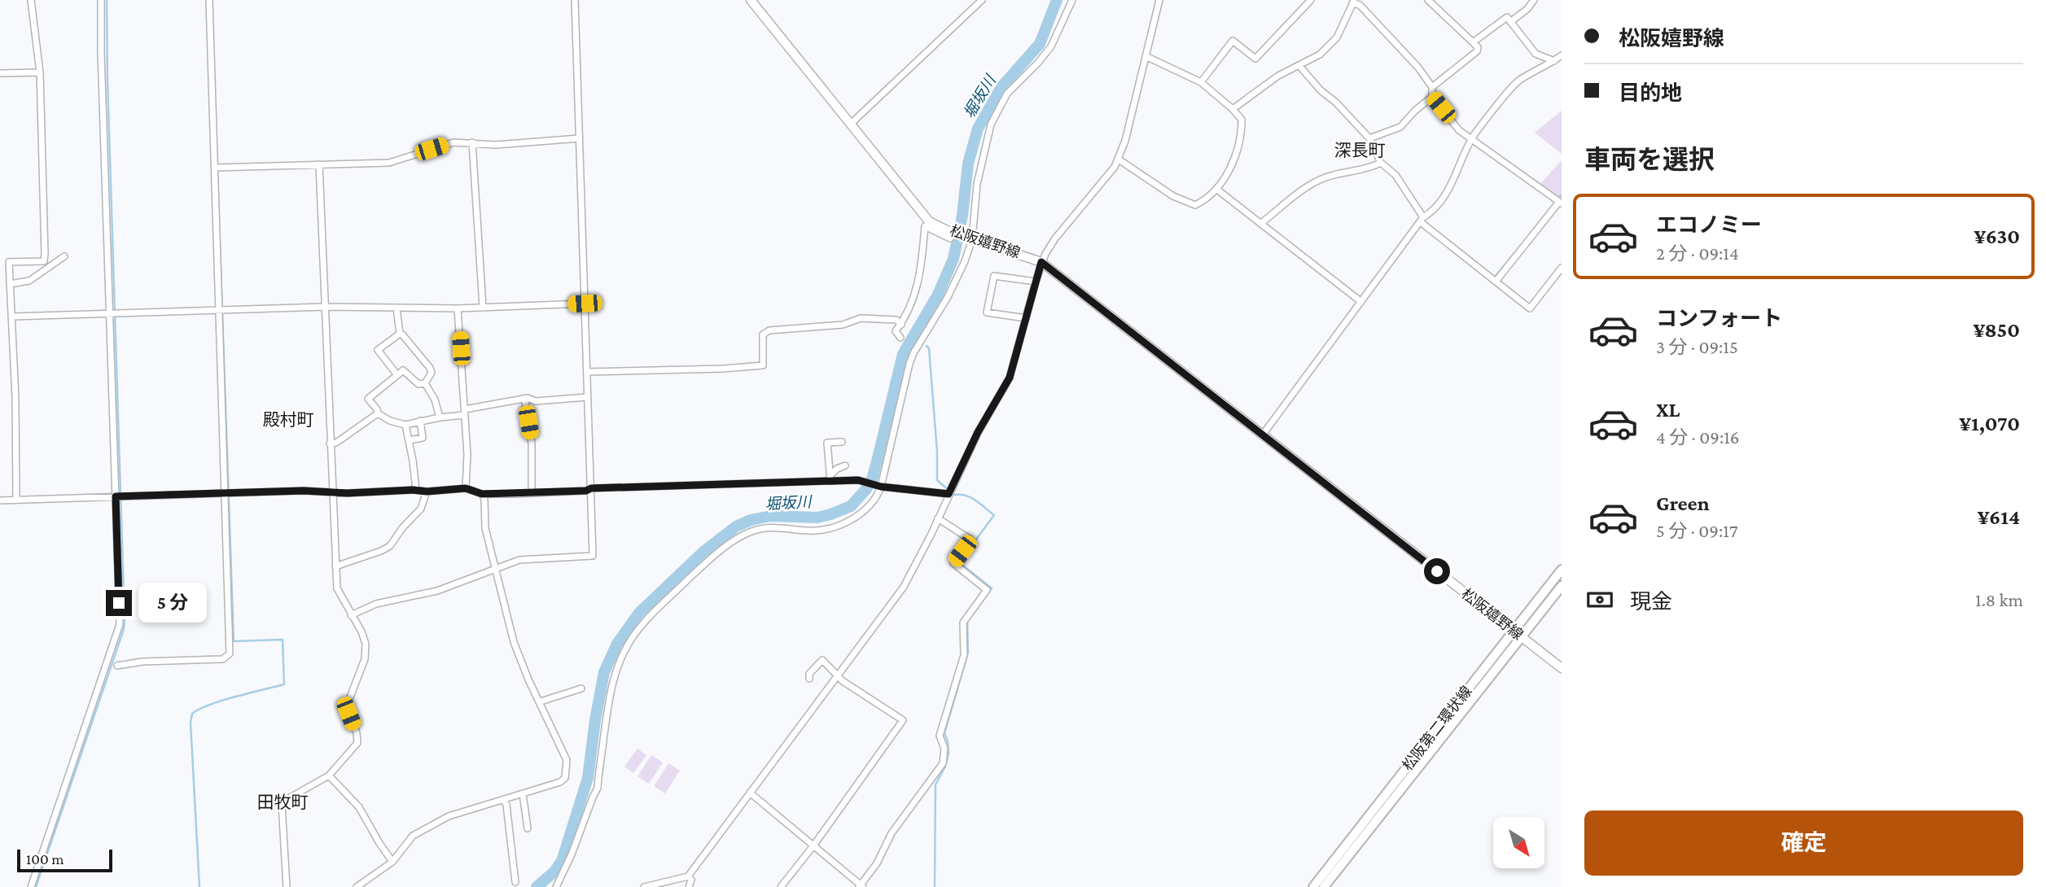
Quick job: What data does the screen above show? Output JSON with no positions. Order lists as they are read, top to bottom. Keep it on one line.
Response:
{"streets":{"main road":["松阪嬉野線","松阪第二環状線"]},"crossings":[["松阪嬉野線","松阪第二環状線"]],"districts":["深長町","殿村町","田牧町"],"water":["堀坂川"],"scale_bar":"100 m","north":"bottom right","page":{"banner":["松阪嬉野線","目的地"],"heading":"車両を選択","list":[{"name":"エコノミー","note":"2 分 · 09:14","value":"¥630"},{"name":"コンフォート","note":"3 分 · 09:15","value":"¥850"},{"name":"XL","note":"4 分 · 09:16","value":"¥1,070"},{"name":"Green","note":"5 分 · 09:17","value":"¥614"}],"pay":["現金","1.8 km"],"bubble":"5 分","buttons":"確定","scale":"100 m"}}
